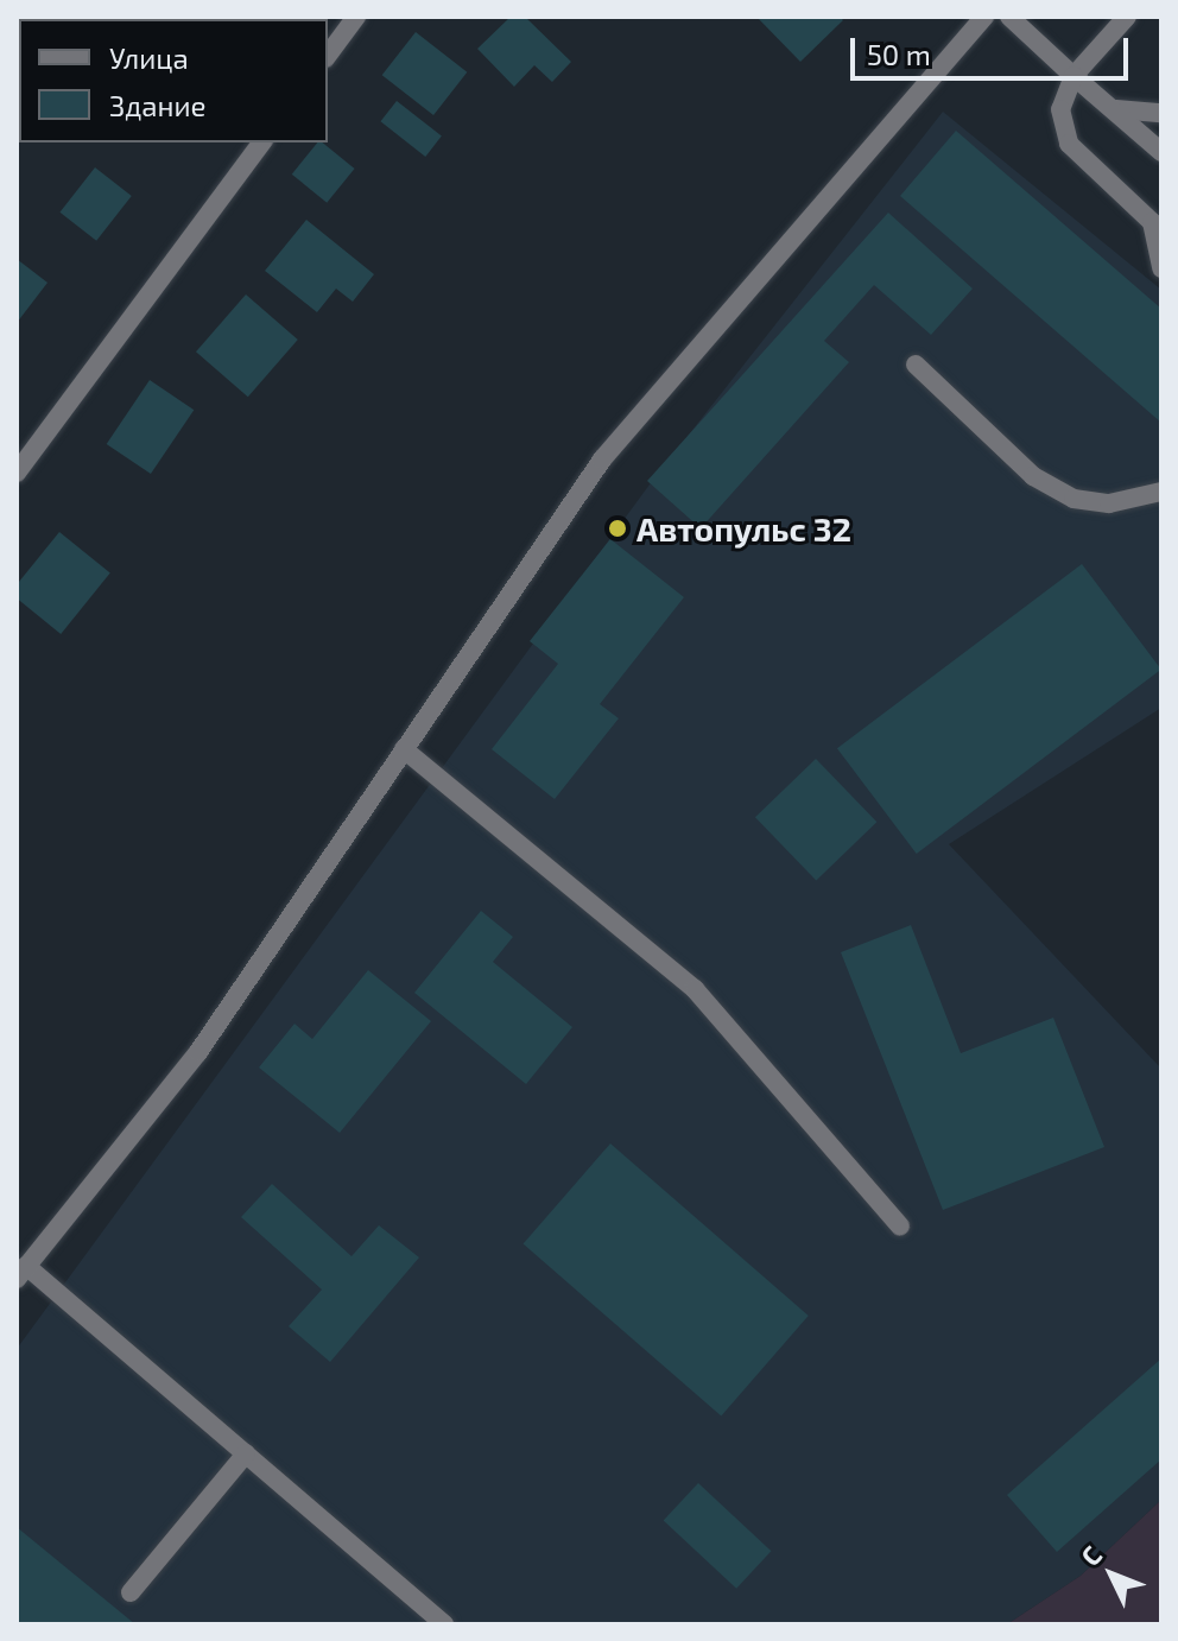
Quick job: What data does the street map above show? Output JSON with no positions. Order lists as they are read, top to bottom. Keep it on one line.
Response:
{"places":["Автопульс 32"],"legend":["Улица","Здание"],"scale_bar":"50 m","north":"top left"}
